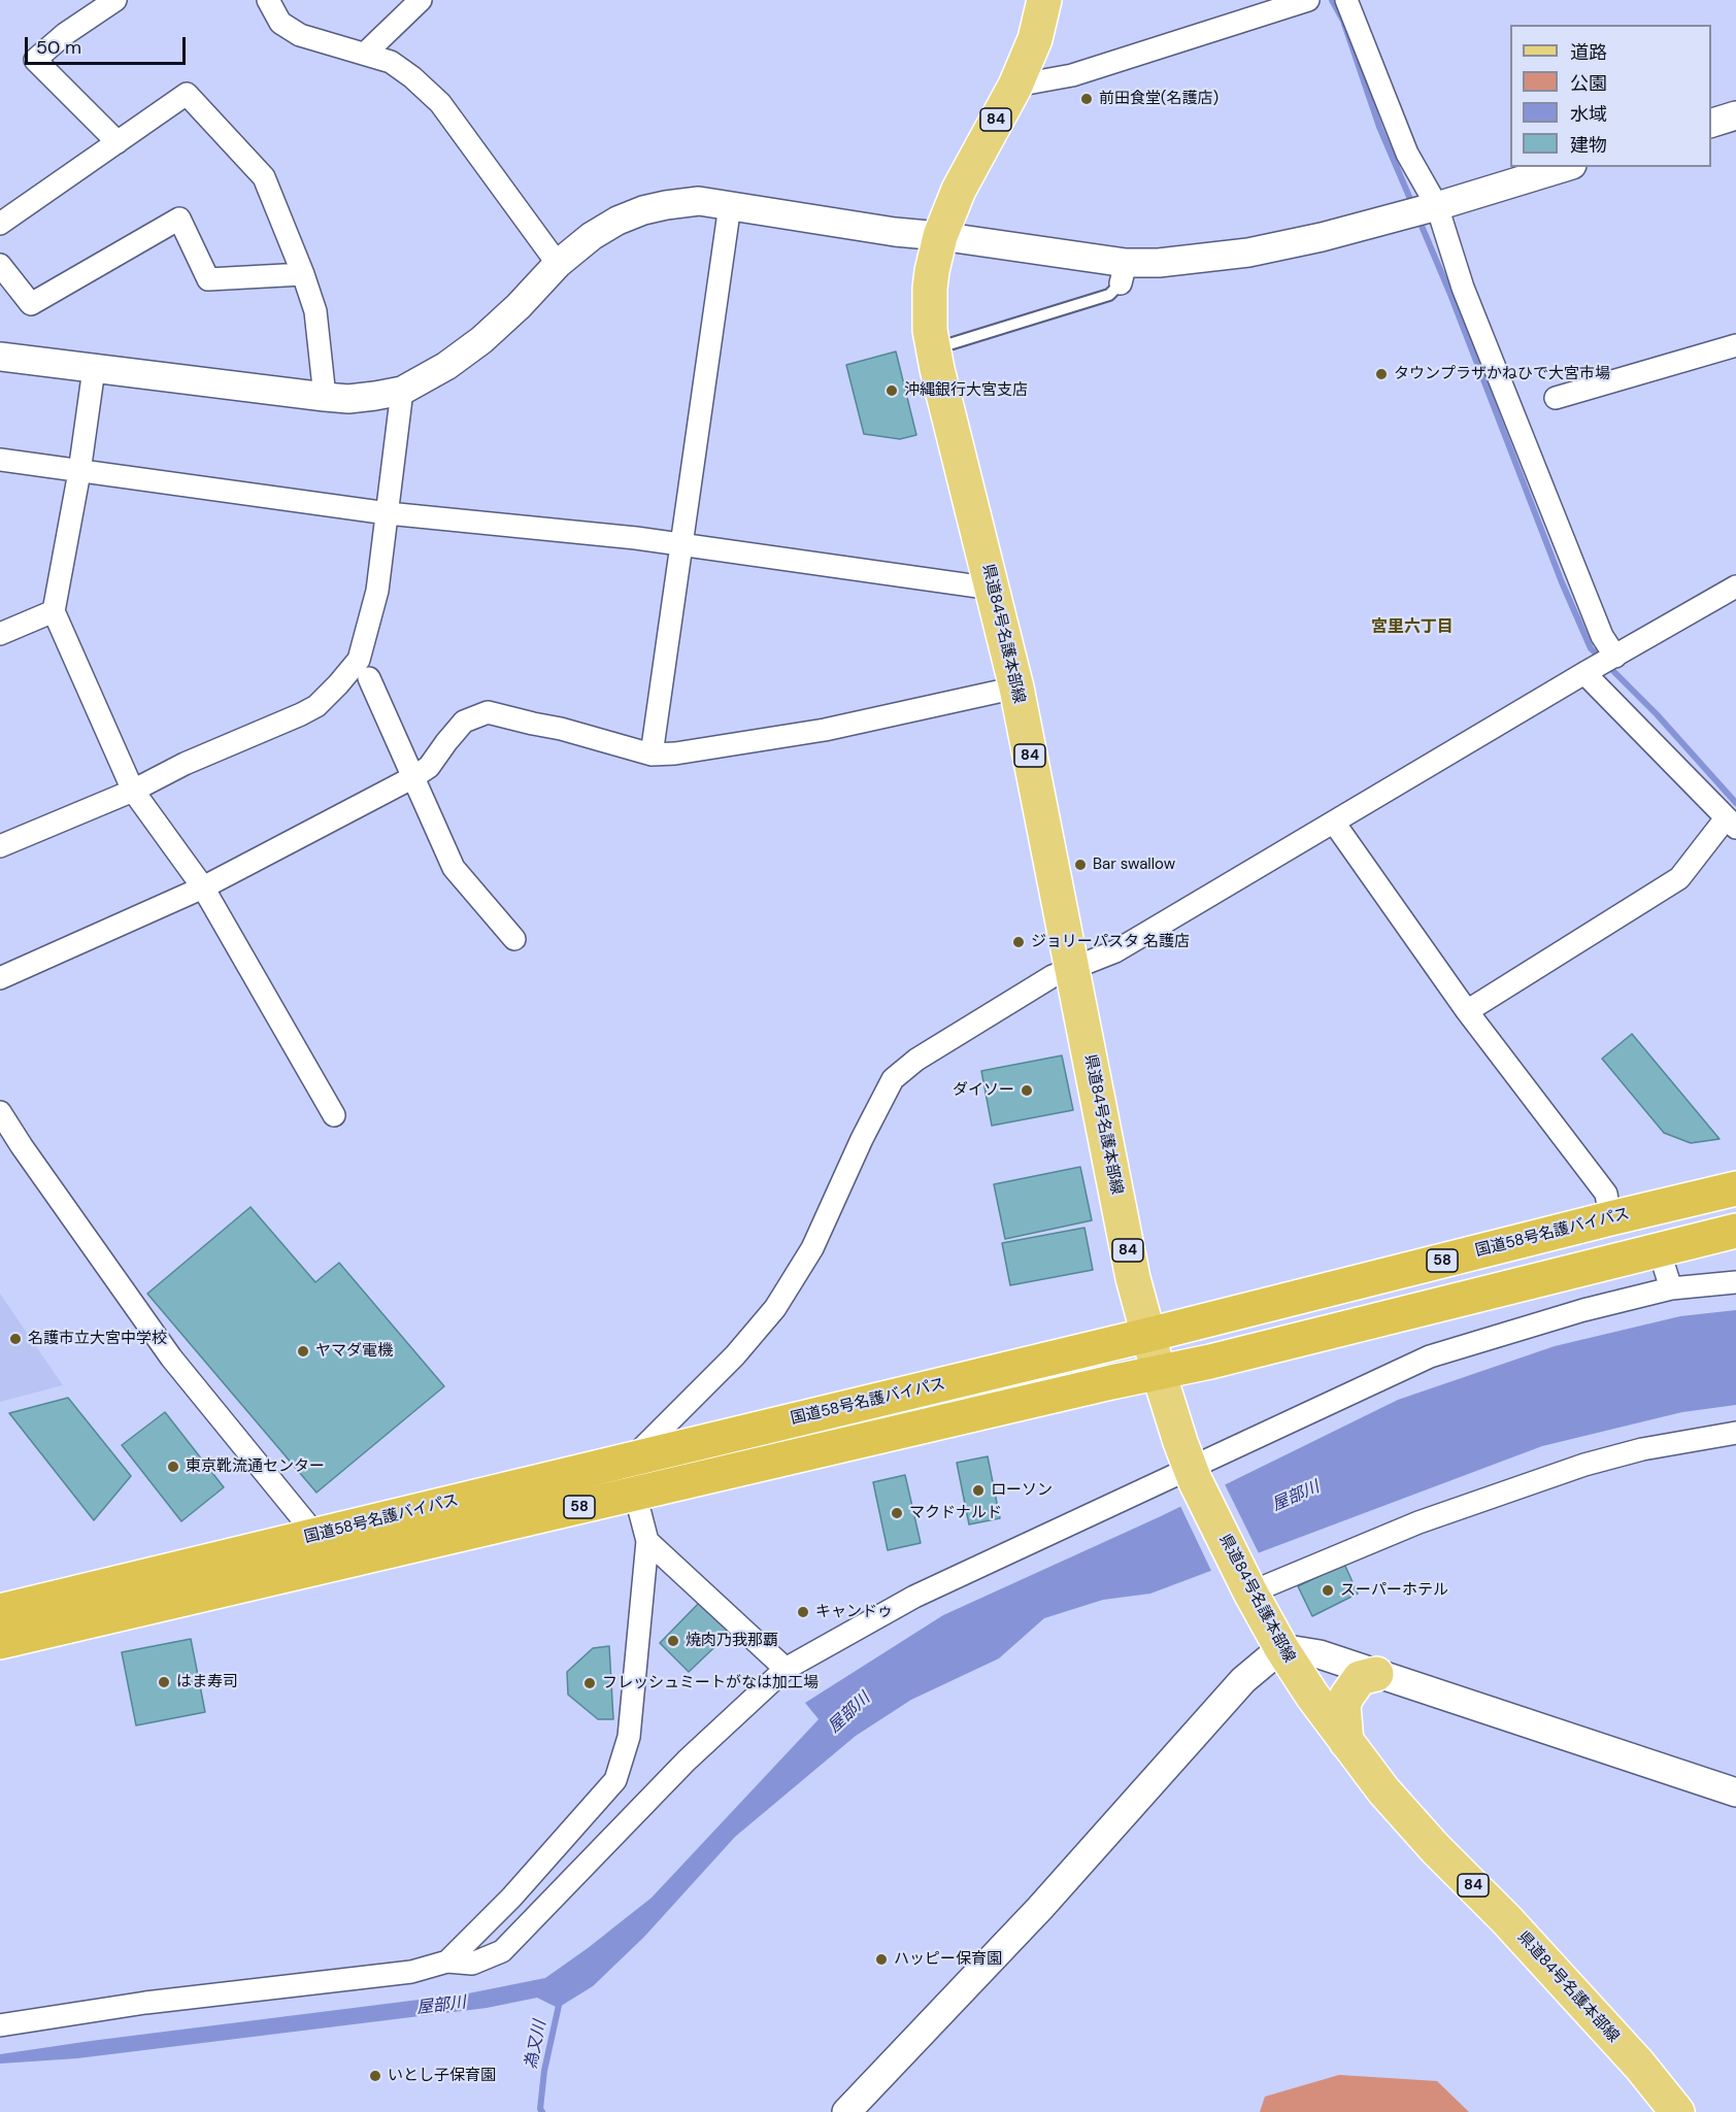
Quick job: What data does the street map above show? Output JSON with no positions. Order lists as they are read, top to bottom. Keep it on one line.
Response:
{"streets":{"highway":["国道58号名護バイパス","58"],"main road":["84","県道84号名護本部線"]},"crossings":[["県道84号名護本部線","国道58号名護バイパス"]],"districts":["宮里六丁目"],"water":["屋部川","為又川"],"places":["前田食堂(名護店)","タウンプラザかねひで大宮市場","沖縄銀行大宮支店","Bar swallow","ジョリーパスタ 名護店","ダイソー","名護市立大宮中学校","ヤマダ電機","東京靴流通センター","ローソン","マクドナルド","スーパーホテル","キャンドゥ","焼肉乃我那覇","はま寿司","フレッシュミートがなは加工場","ハッピー保育園","いとし子保育園"],"legend":["道路","公園","水域","建物"],"scale_bar":"50 m"}
